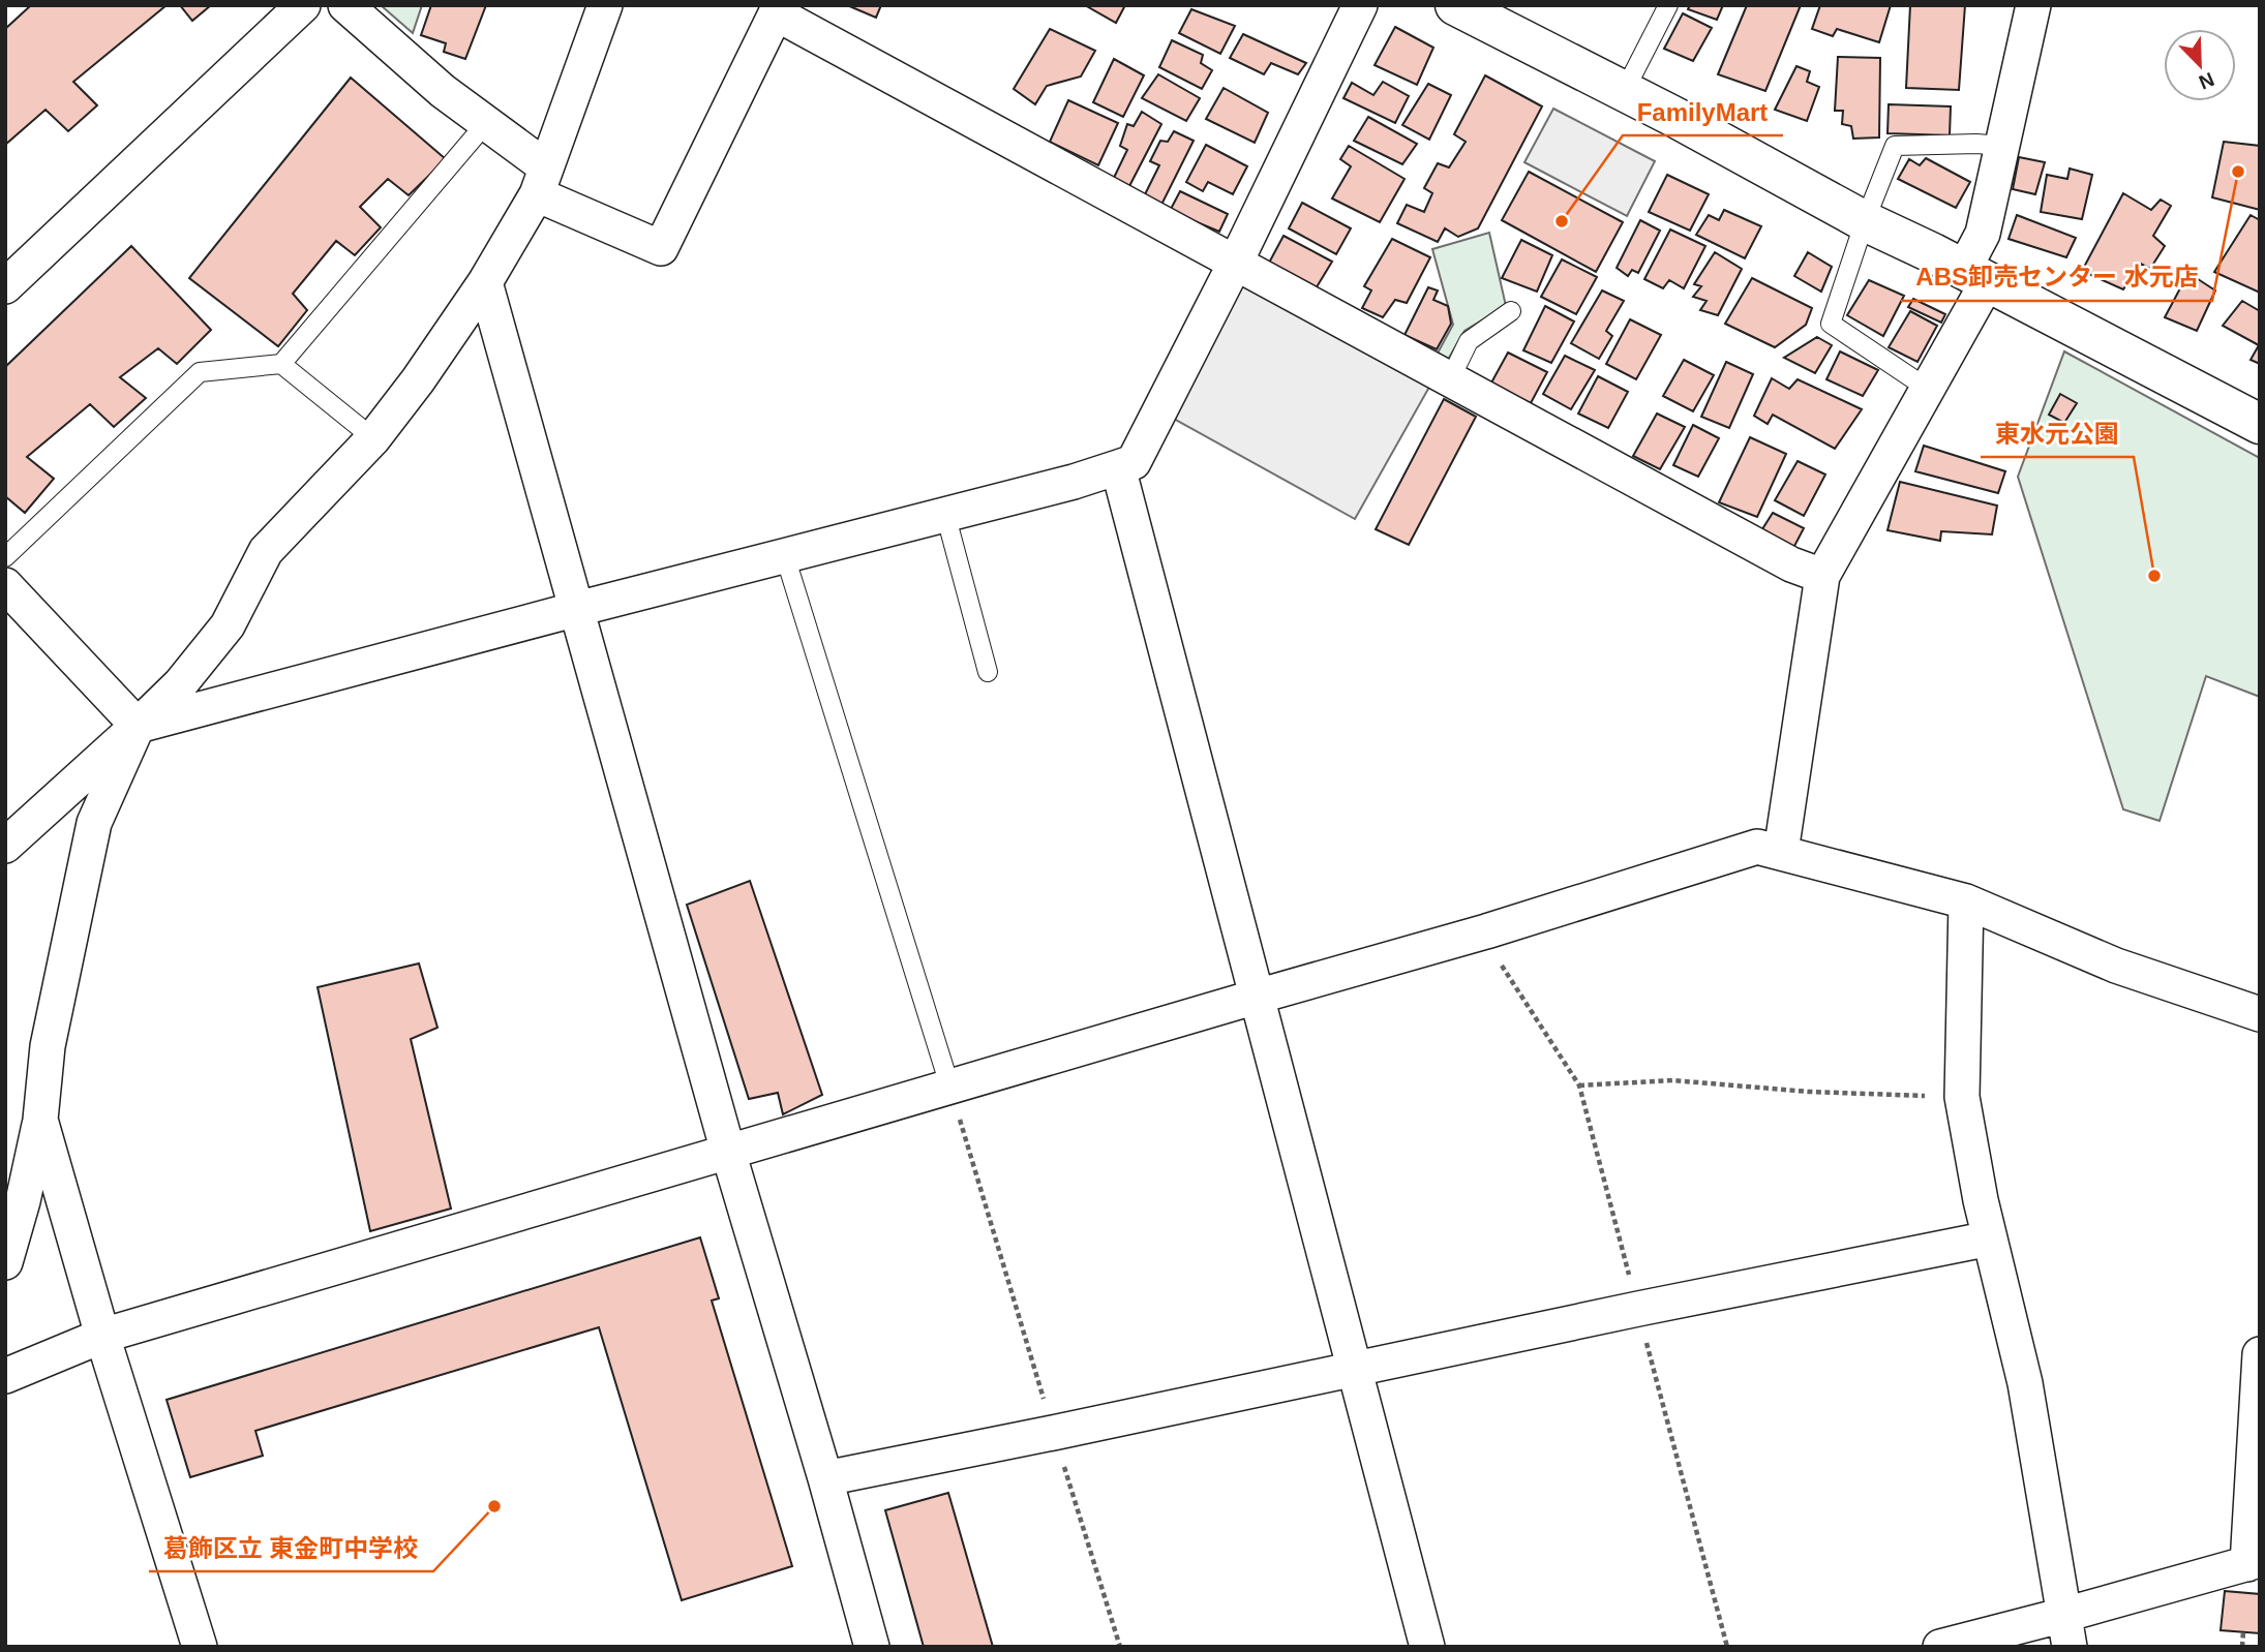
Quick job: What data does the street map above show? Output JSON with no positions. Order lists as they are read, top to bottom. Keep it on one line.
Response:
{"places":["ABS卸売センター 水元店","FamilyMart","東水元公園","葛飾区立 東金町中学校"],"north":"bottom right"}
